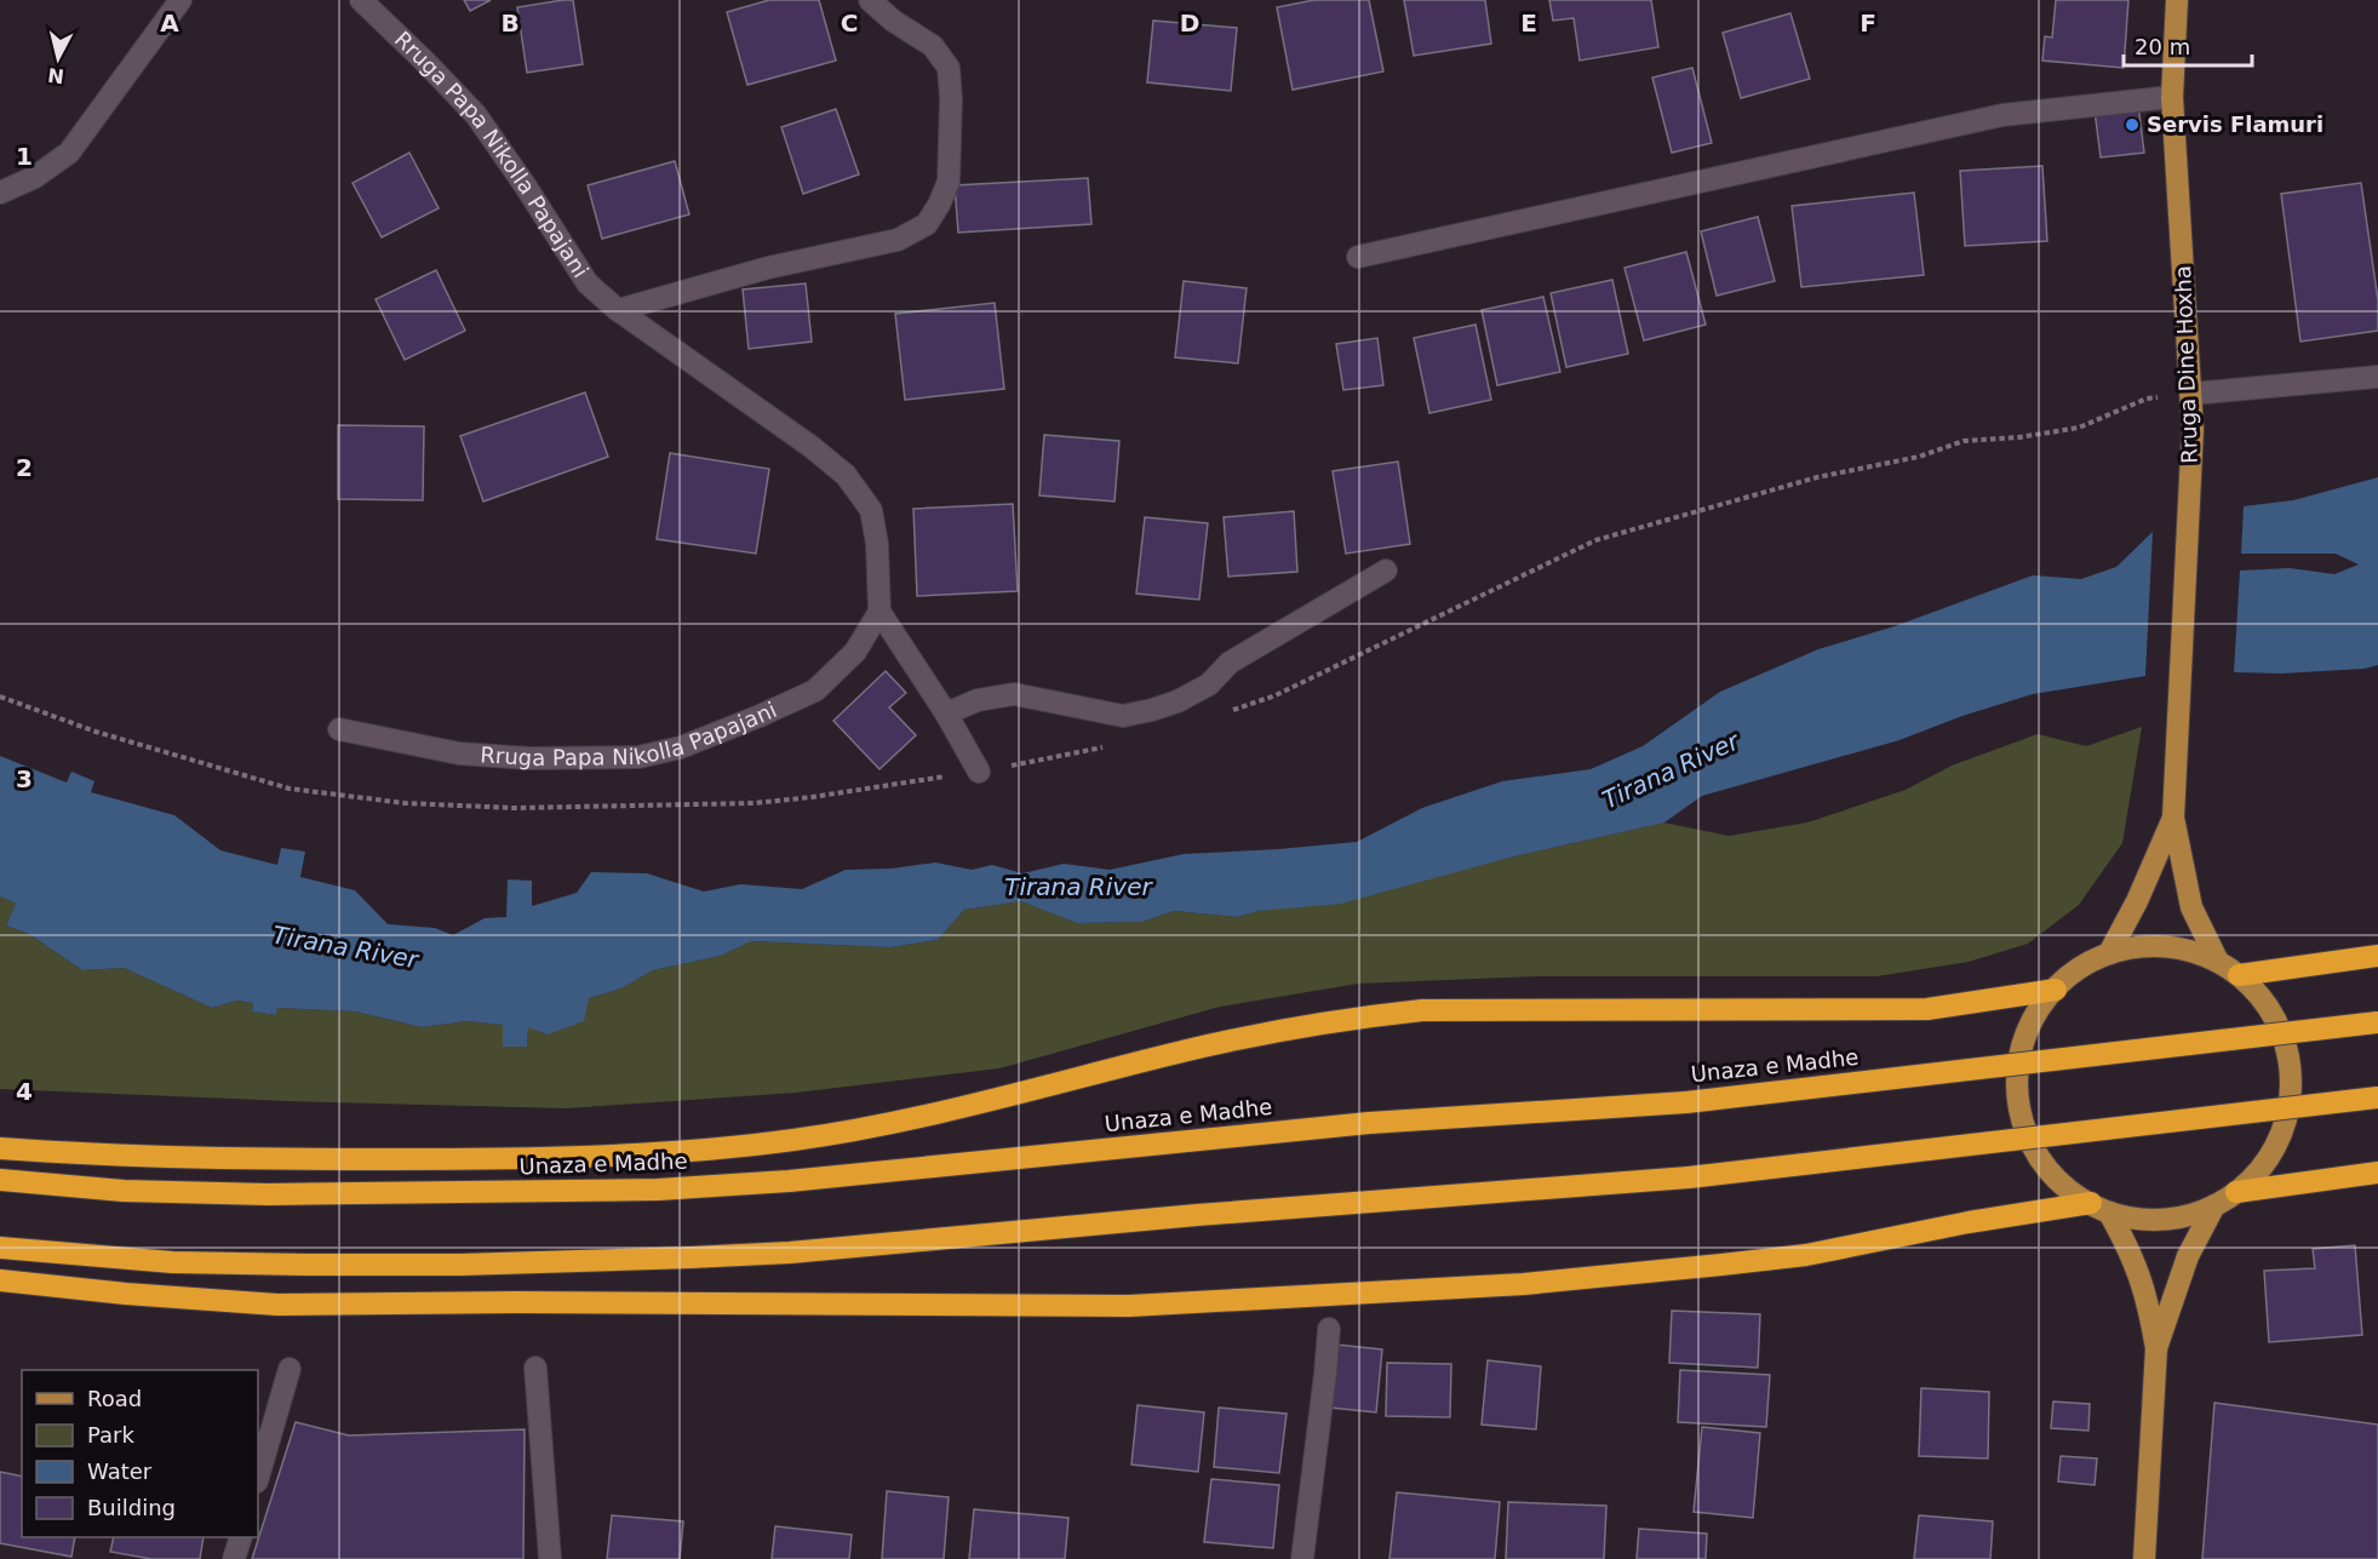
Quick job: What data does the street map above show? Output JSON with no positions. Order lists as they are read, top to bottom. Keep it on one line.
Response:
{"streets":{"highway":["Unaza e Madhe"],"main road":["Rruga Dine Hoxha"],"street":["Rruga Papa Nikolla Papajani"]},"water":["Tirana River"],"places":["Servis Flamuri"],"legend":["Road","Park","Water","Building"],"scale_bar":"20 m","north":"bottom","grid":{"columns":["A","B","C","D","E","F"],"rows":["1","2","3","4"]}}
